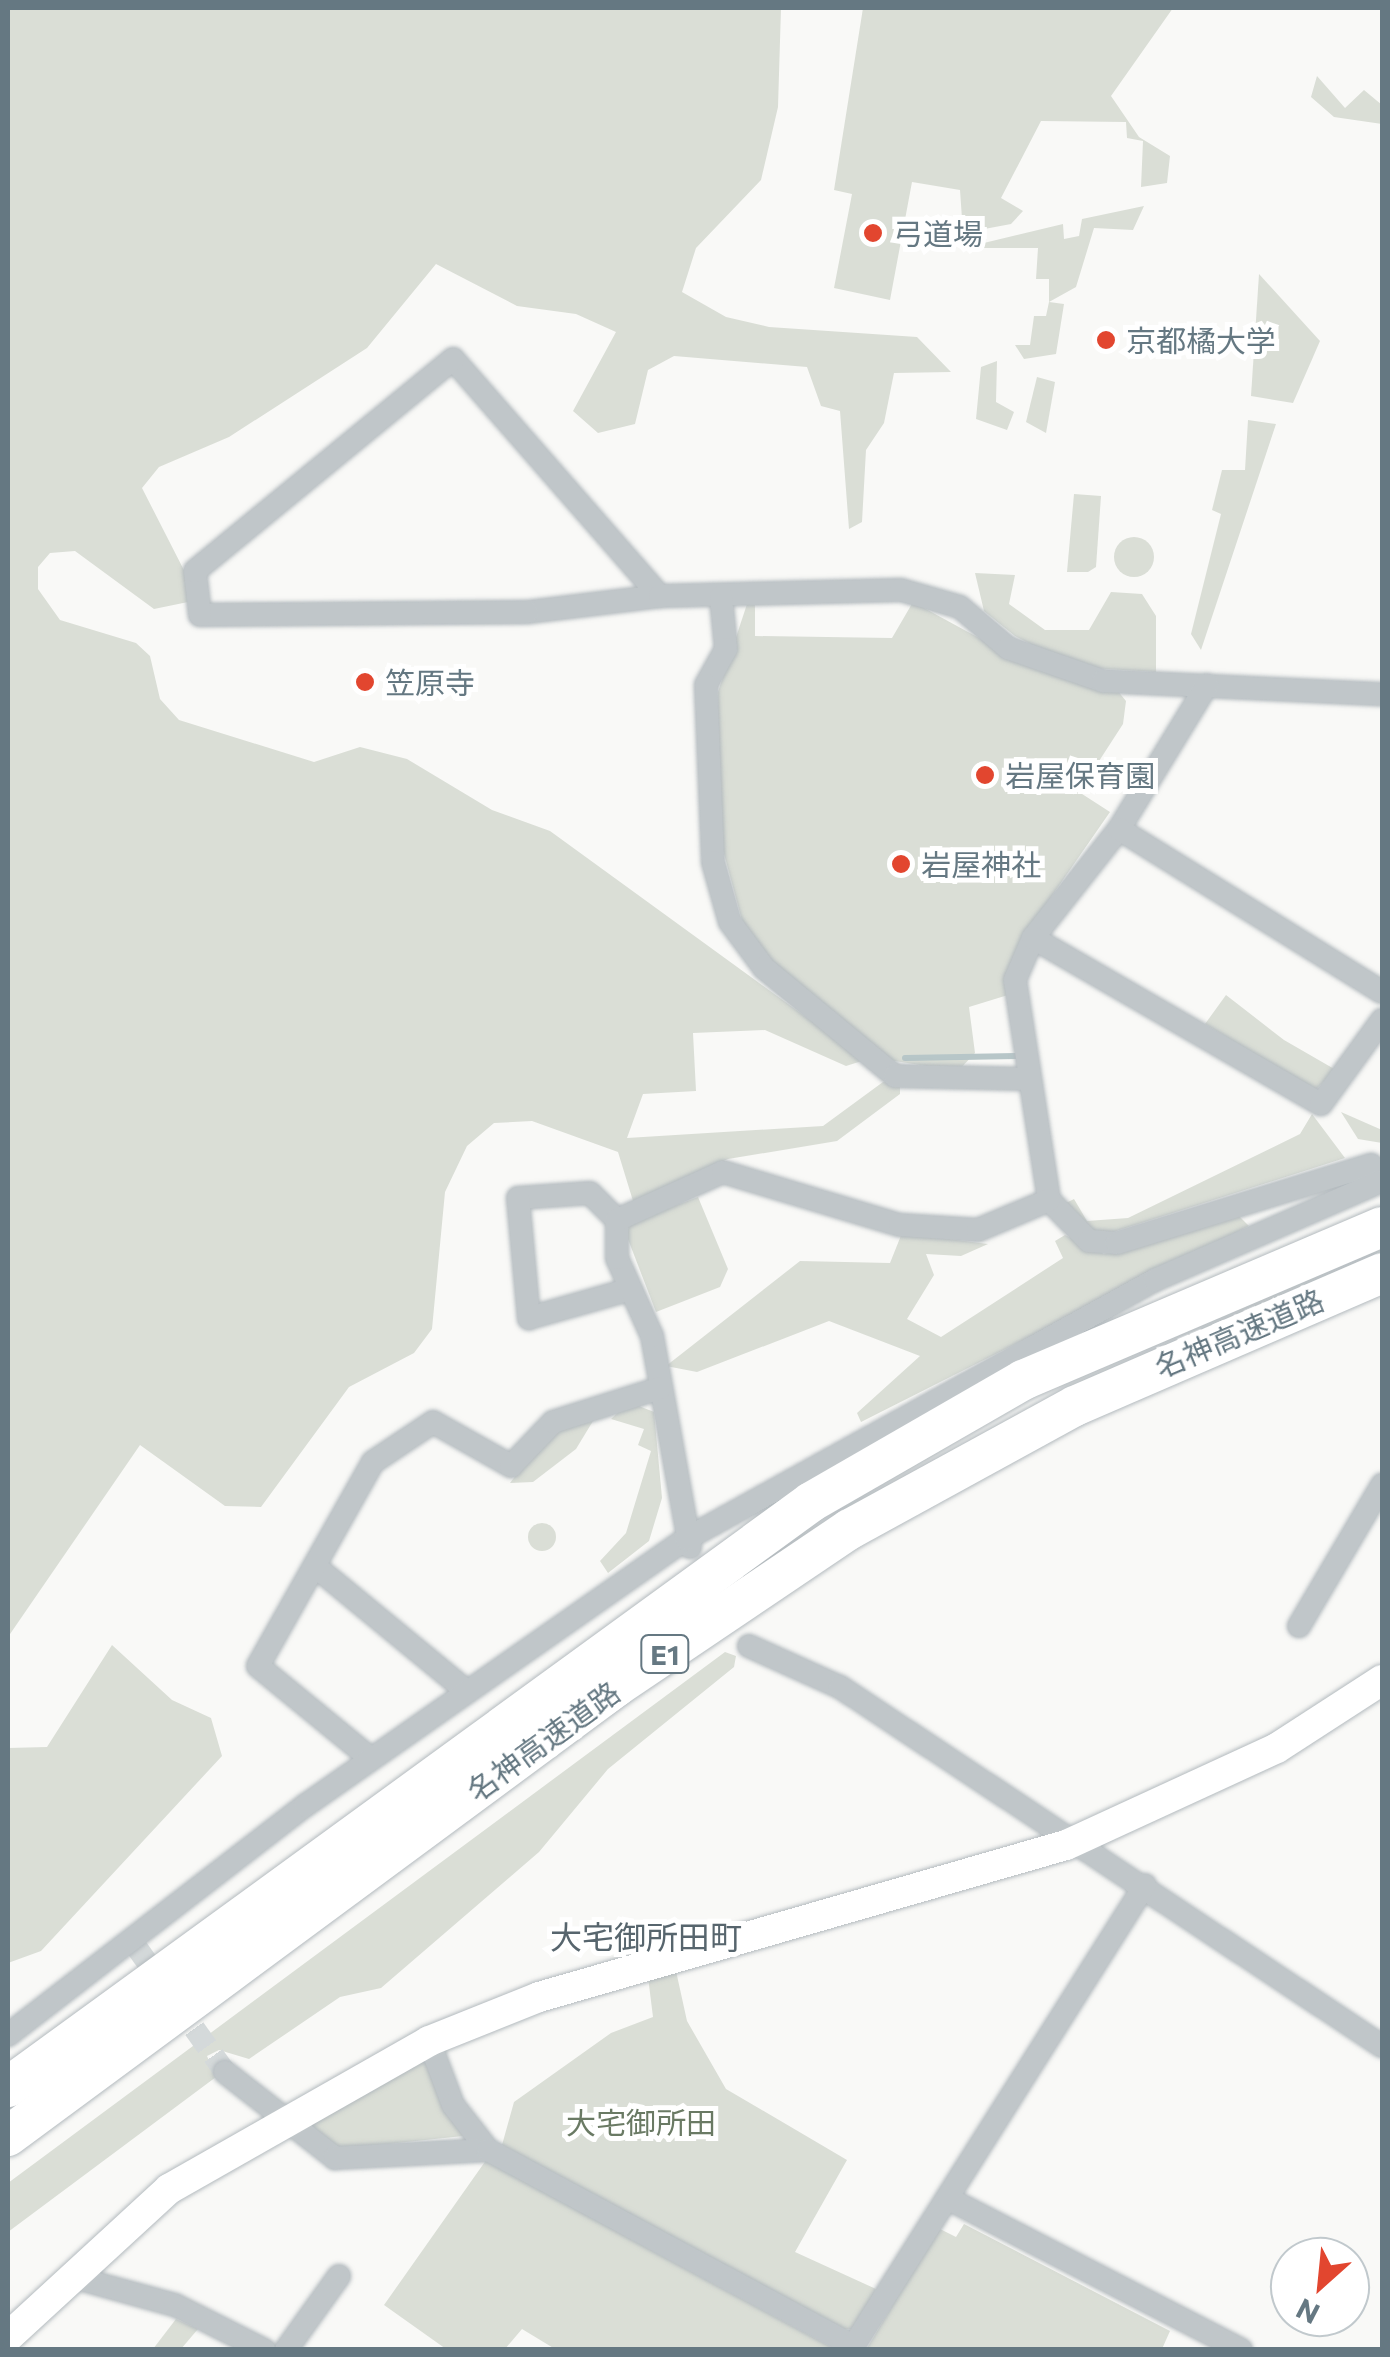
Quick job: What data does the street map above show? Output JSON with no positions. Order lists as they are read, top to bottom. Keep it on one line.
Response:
{"streets":{"highway":["名神高速道路","E1"]},"districts":["大宅御所田町"],"parks":["大宅御所田"],"places":["弓道場","京都橘大学","笠原寺","岩屋保育園","岩屋神社"],"north":"bottom left"}
